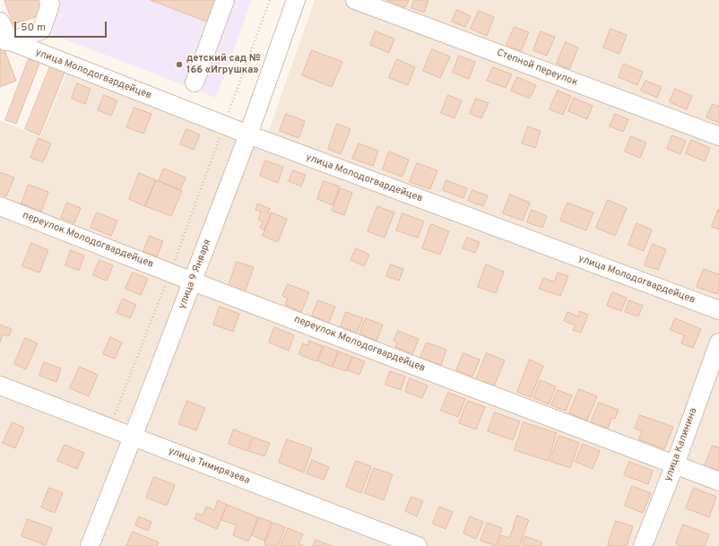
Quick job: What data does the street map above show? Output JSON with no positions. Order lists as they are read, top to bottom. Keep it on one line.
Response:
{"streets":{"street":["Степной переулок","улица Молодогвардейцев","переулок Молодогвардейцев","улица 9 Января","улица Калинина","улица Тимирязева"]},"crossings":[["улица Молодогвардейцев","улица 9 Января"],["переулок Молодогвардейцев","улица 9 Января"],["переулок Молодогвардейцев","улица Калинина"],["улица 9 Января","улица Тимирязева"]],"places":["детский сад № 166 «Игрушка»"],"scale_bar":"50 m"}
